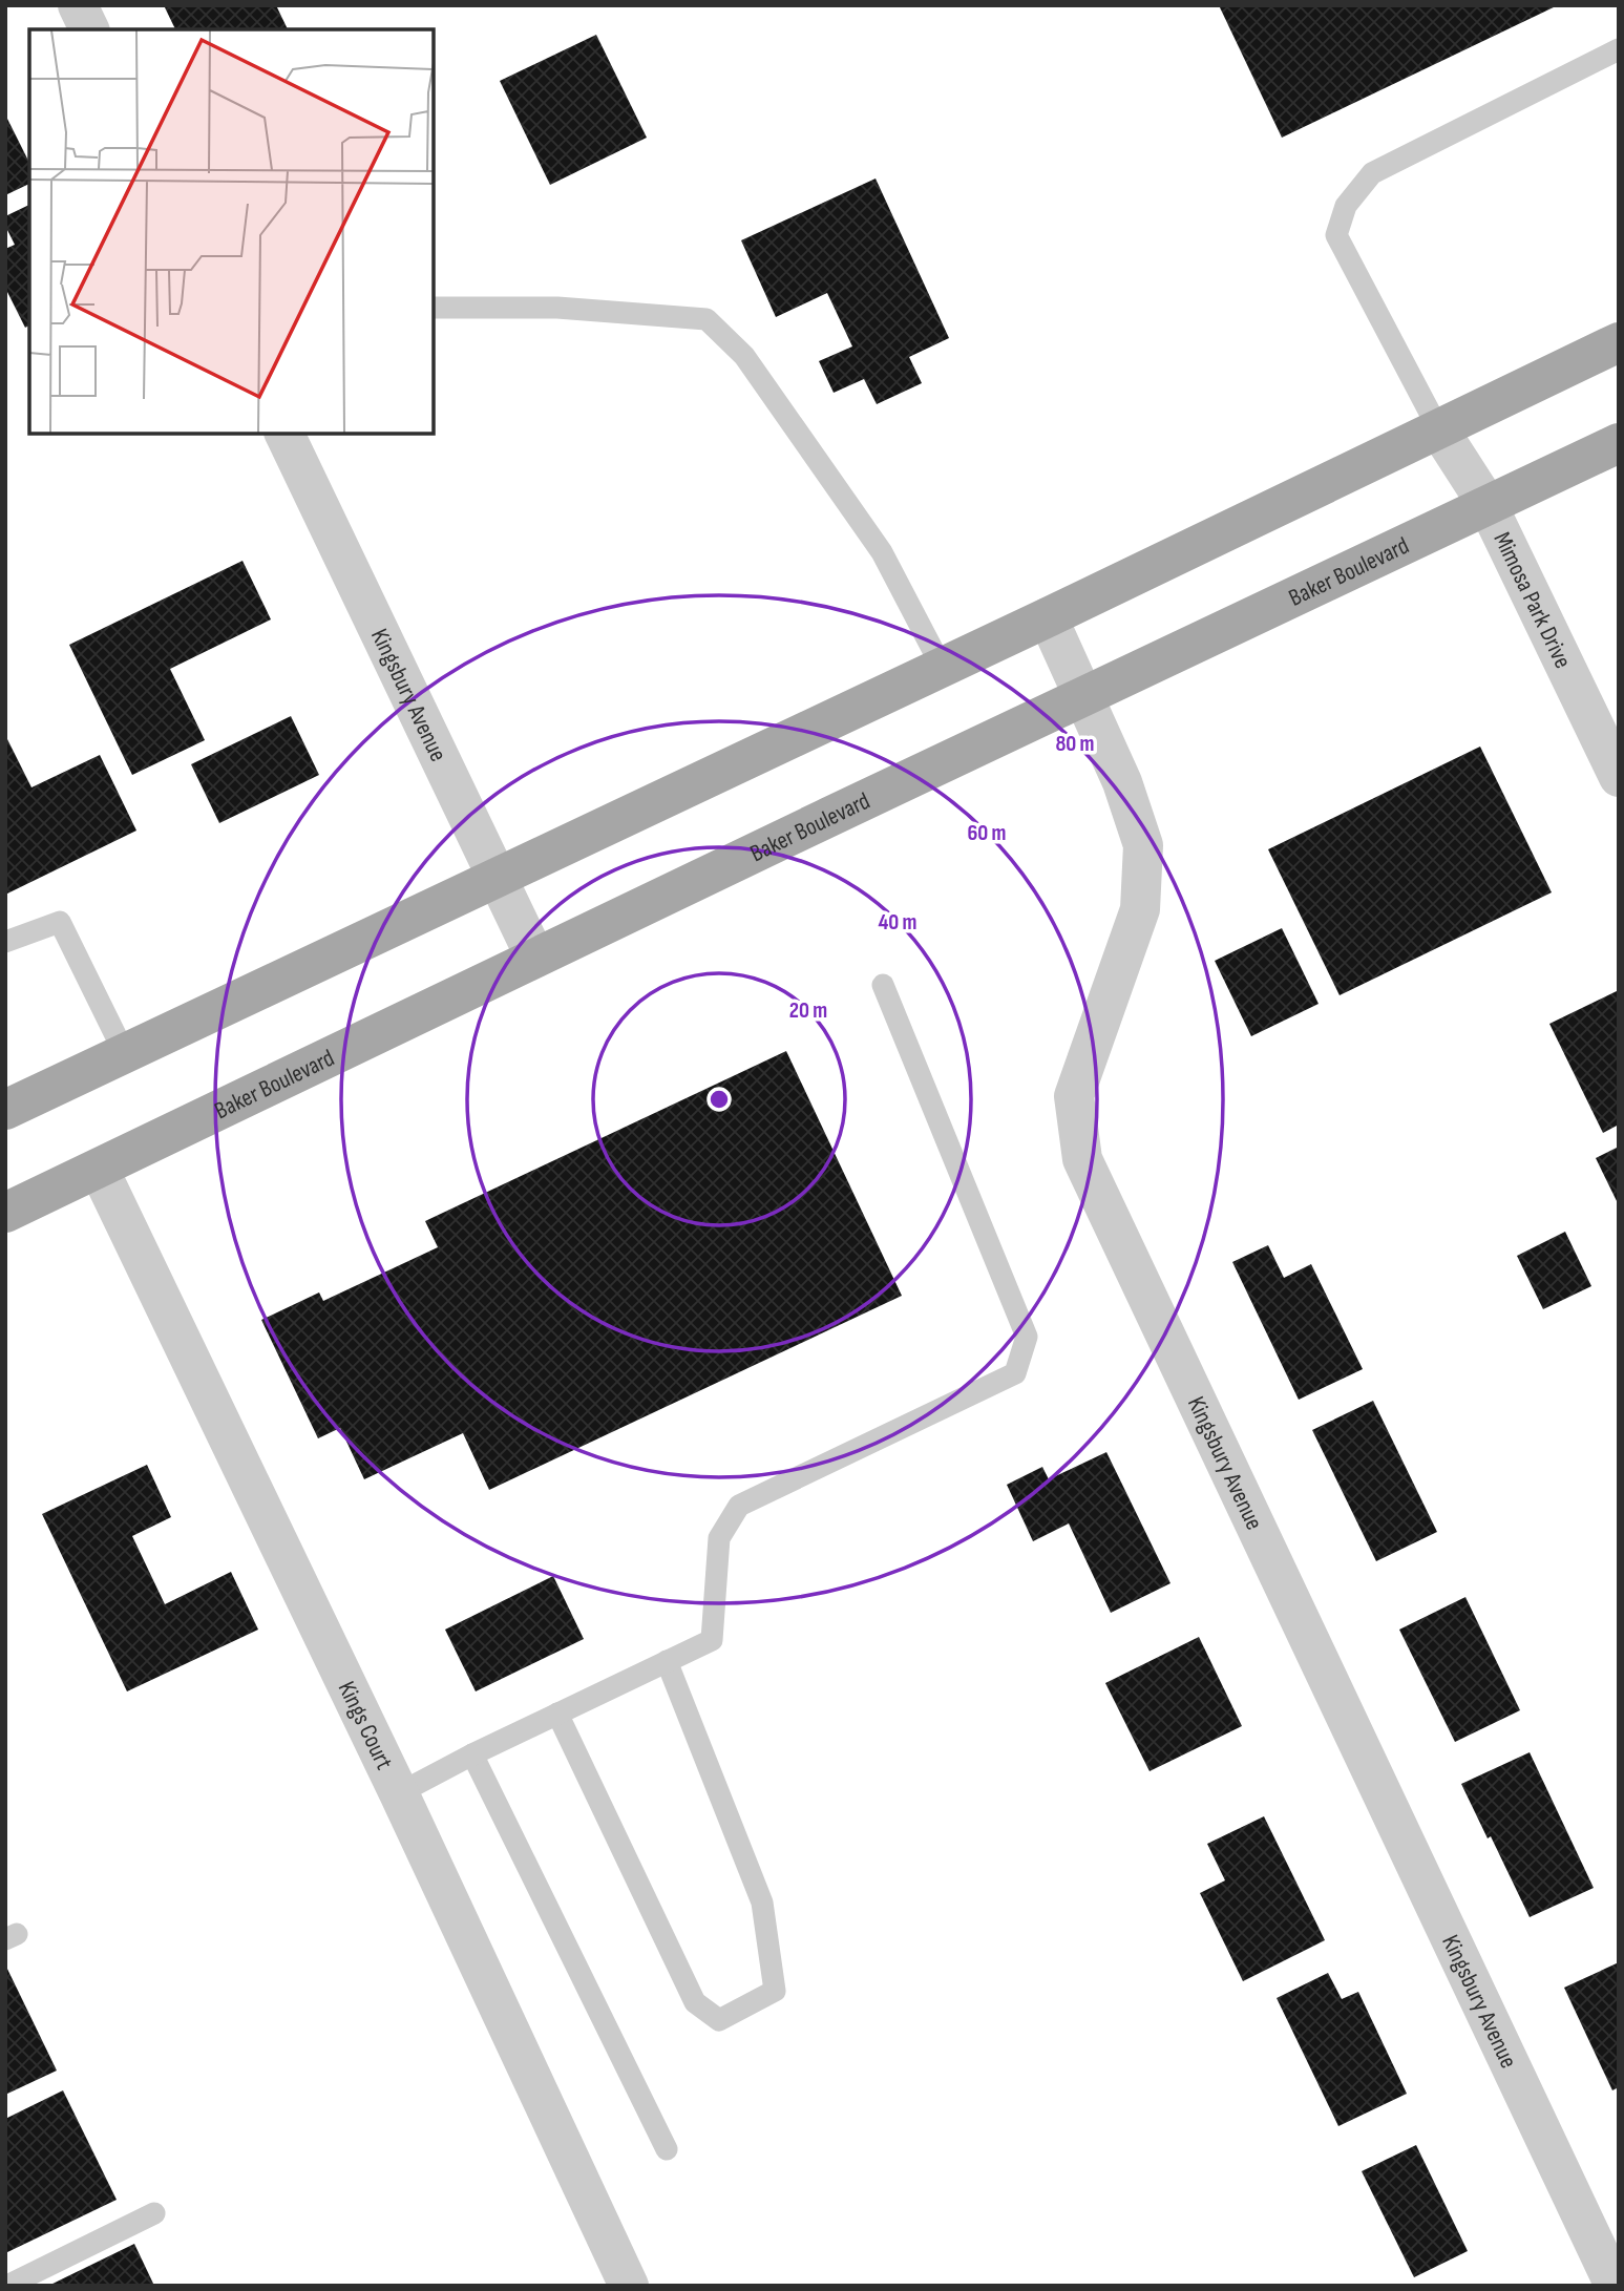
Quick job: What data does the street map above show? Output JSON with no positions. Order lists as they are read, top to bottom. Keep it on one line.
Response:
{"streets":{"main road":["Baker Boulevard"],"street":["Mimosa Park Drive","Kingsbury Avenue","Kings Court"]},"crossings":[["Baker Boulevard","Mimosa Park Drive"],["Baker Boulevard","Kingsbury Avenue"],["Baker Boulevard","Kings Court"]],"rings":["80 m","60 m","40 m","20 m"]}
